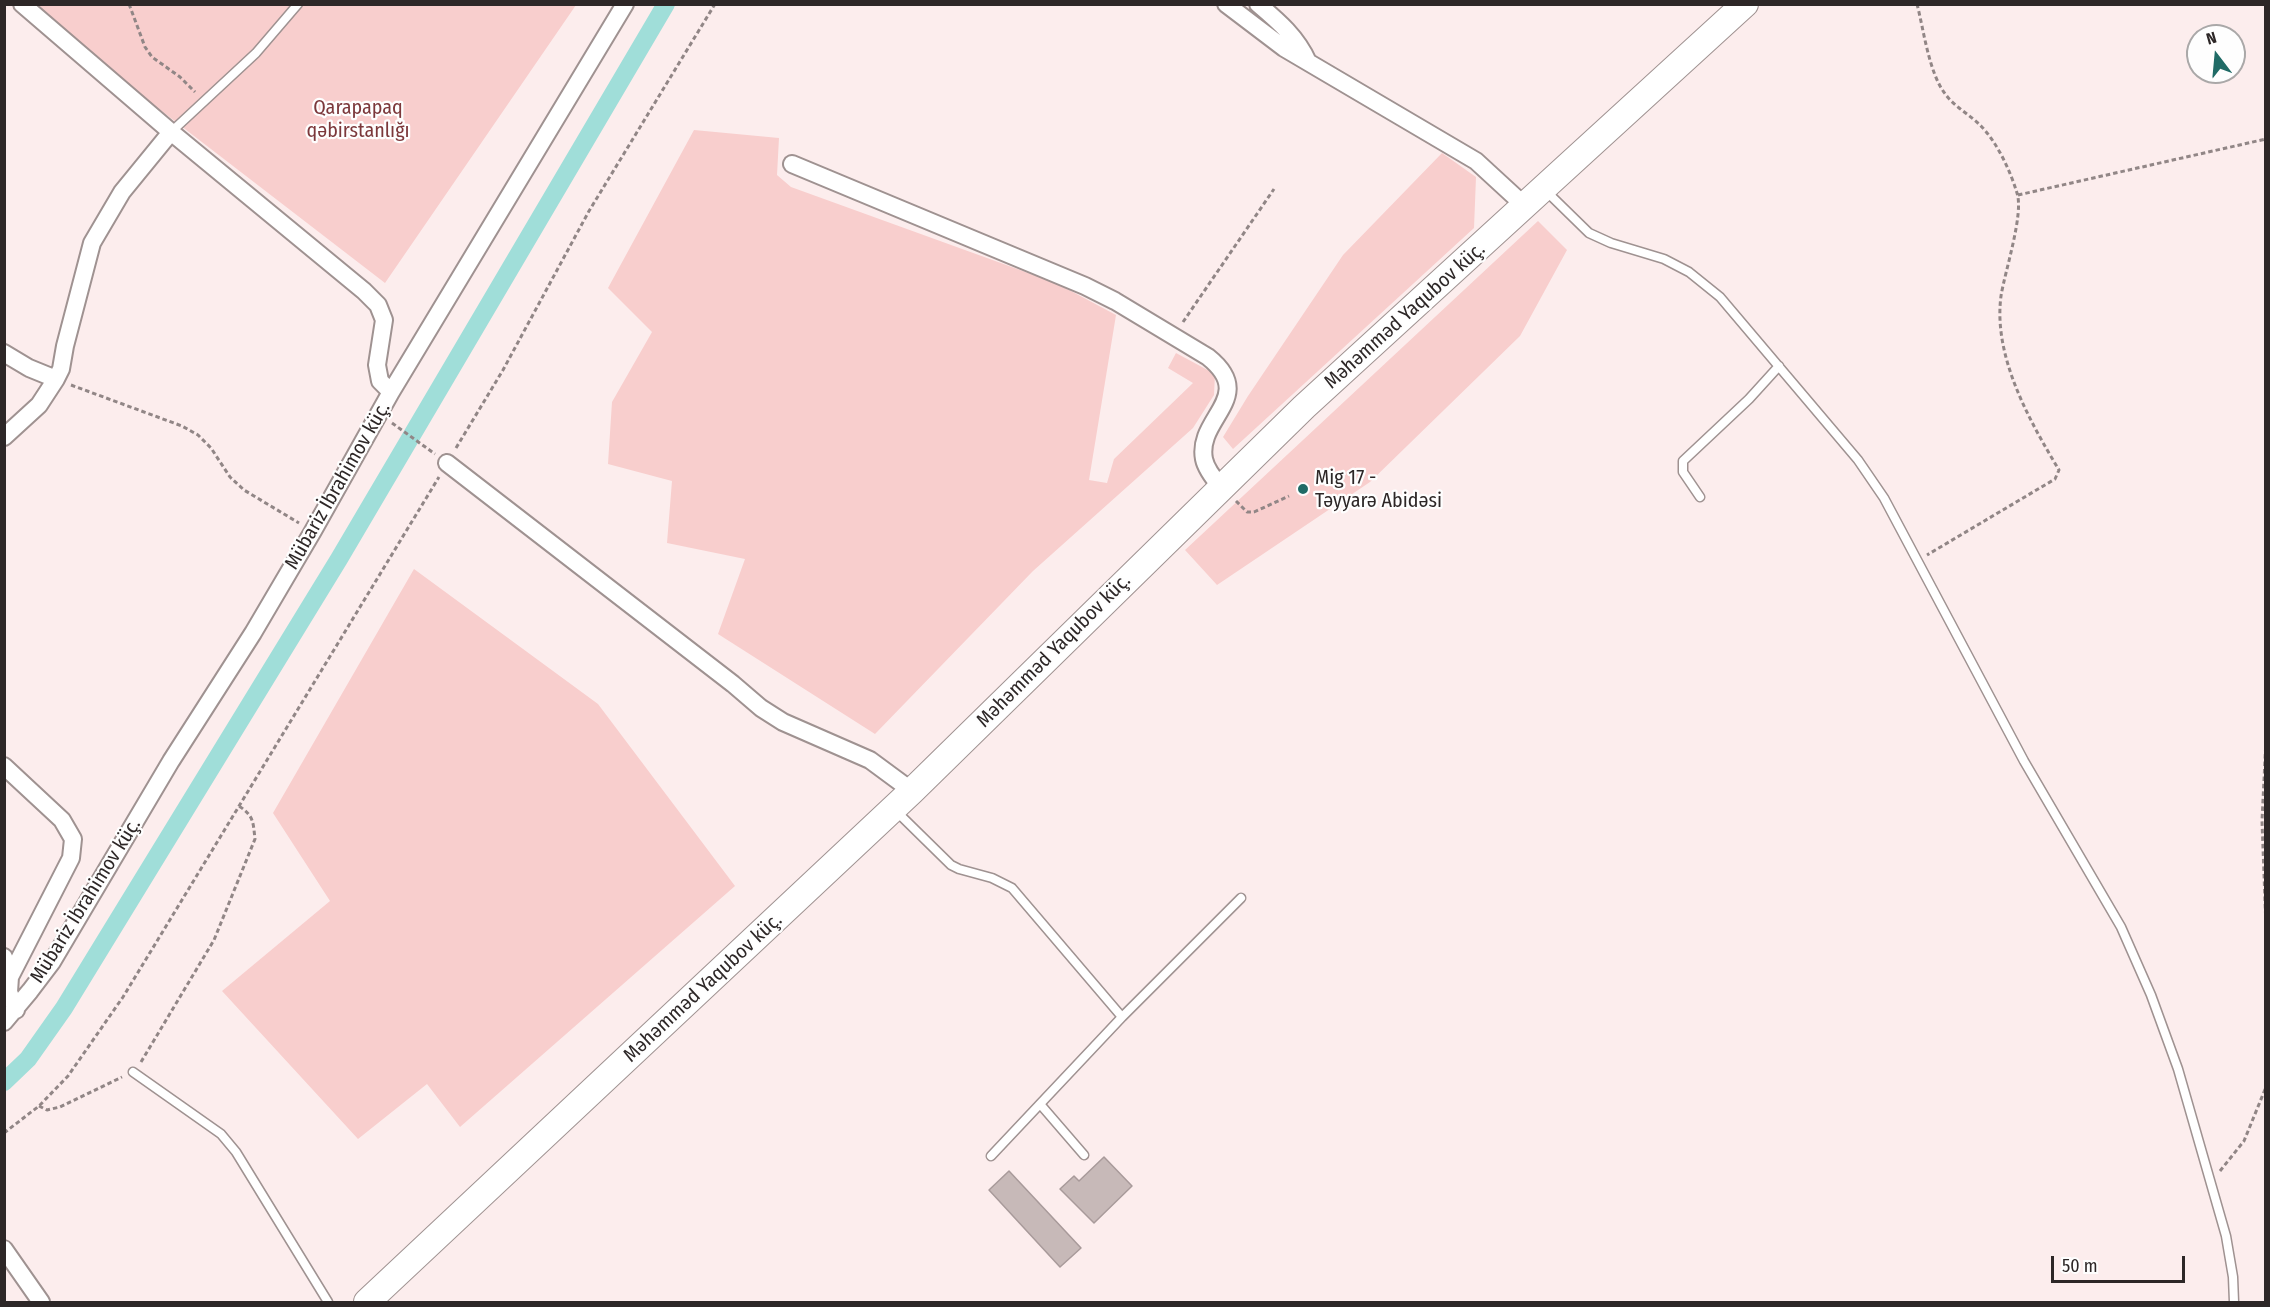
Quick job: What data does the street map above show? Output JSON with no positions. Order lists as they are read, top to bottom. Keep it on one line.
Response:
{"streets":{"main road":["Məhəmməd Yaqubov küç."],"street":["Mübariz İbrahimov küç."]},"parks":["Qarapapaq qəbirstanlığı"],"places":["Mig 17 - Təyyarə Abidəsi"],"scale_bar":"50 m","north":"top"}
